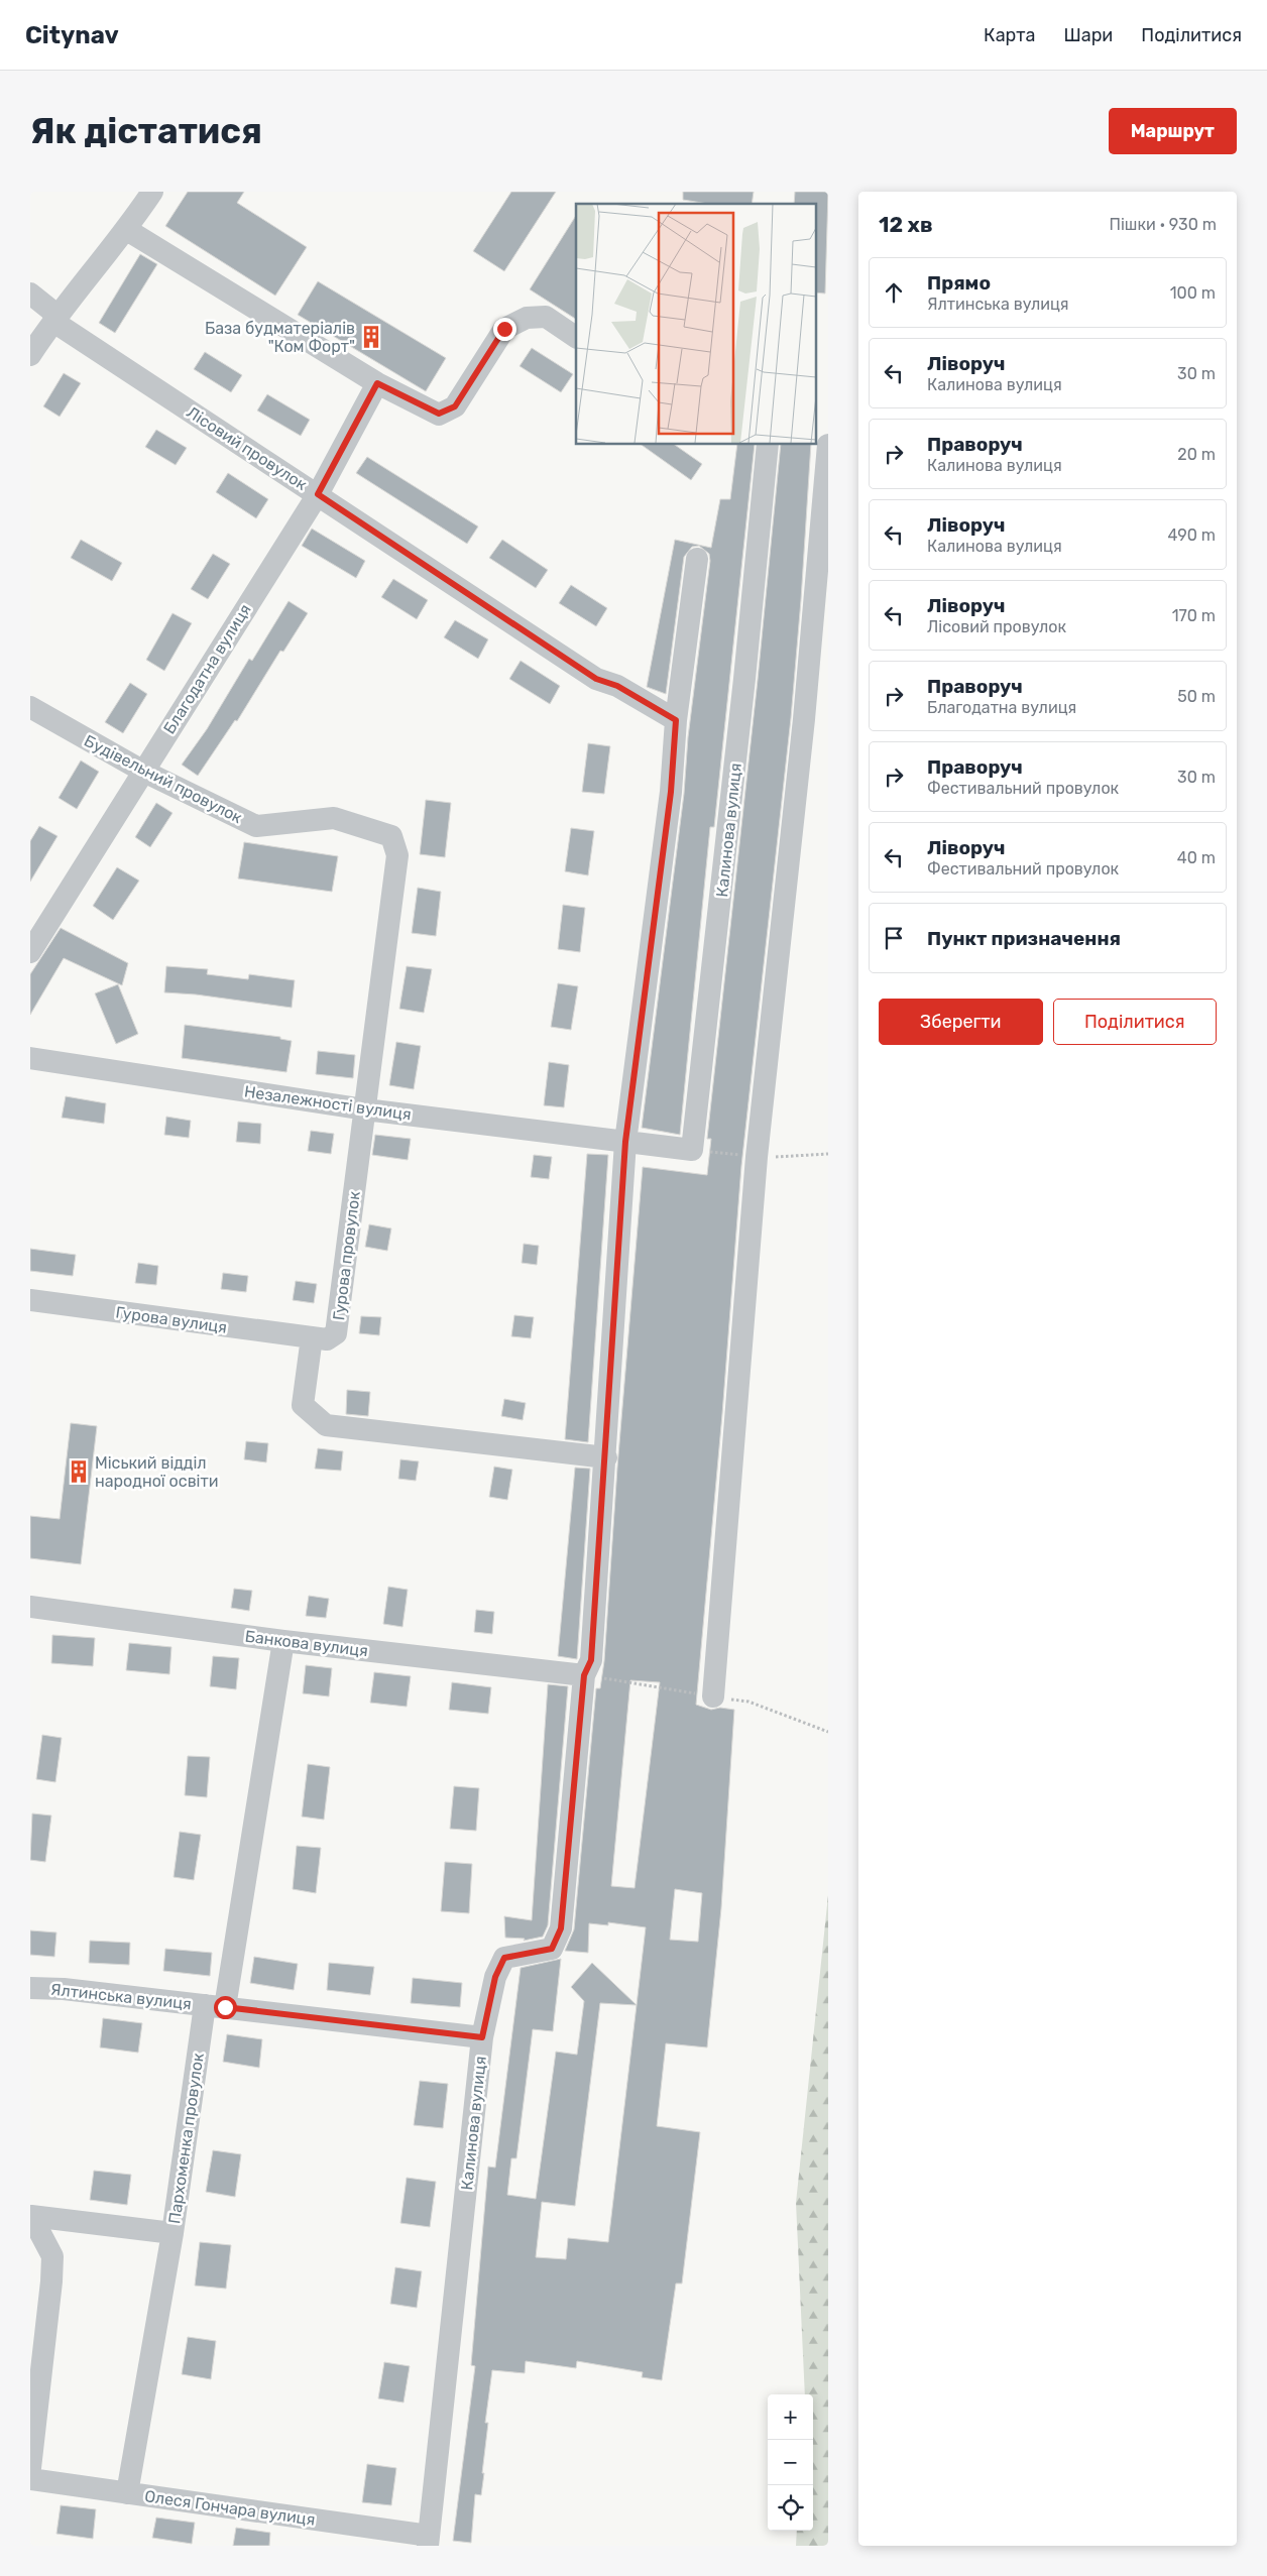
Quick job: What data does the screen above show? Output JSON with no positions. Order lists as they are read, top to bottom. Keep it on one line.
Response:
{"streets":{"street":["Лісовий провулок","Благодатна вулиця","Будівельний провулок","Калинова вулиця","Незалежності вулиця","Гурова провулок","Гурова вулиця","Банкова вулиця","Ялтинська вулиця","Пархоменка провулок","Олеся Гончара вулиця"]},"crossings":[["Лісовий провулок","Благодатна вулиця"],["Лісовий провулок","Калинова вулиця"],["Благодатна вулиця","Будівельний провулок"],["Будівельний провулок","Гурова провулок"],["Калинова вулиця","Незалежності вулиця"],["Калинова вулиця","Банкова вулиця"],["Калинова вулиця","Ялтинська вулиця"],["Калинова вулиця","Олеся Гончара вулиця"],["Незалежності вулиця","Гурова провулок"],["Гурова провулок","Гурова вулиця"],["Банкова вулиця","Пархоменка провулок"],["Ялтинська вулиця","Пархоменка провулок"]],"places":{"building":["База будматеріалів \"Ком Форт\"","Міський відділ народної освіти"]},"page":{"header":"Citynav","nav":["Карта","Шари","Поділитися"],"buttons":["Маршрут",["Зберегти","Поділитися"]],"title":"Як дістатися","heading":["12 хв","Пішки · 930 m"],"list":[["Прямо","Ялтинська вулиця","100 m"],["Ліворуч","Калинова вулиця","30 m"],["Праворуч","Калинова вулиця","20 m"],["Ліворуч","Калинова вулиця","490 m"],["Ліворуч","Лісовий провулок","170 m"],["Праворуч","Благодатна вулиця","50 m"],["Праворуч","Фестивальний провулок","30 m"],["Ліворуч","Фестивальний провулок","40 m"],"Пункт призначення"],"map_buttons":["+","−"]}}
